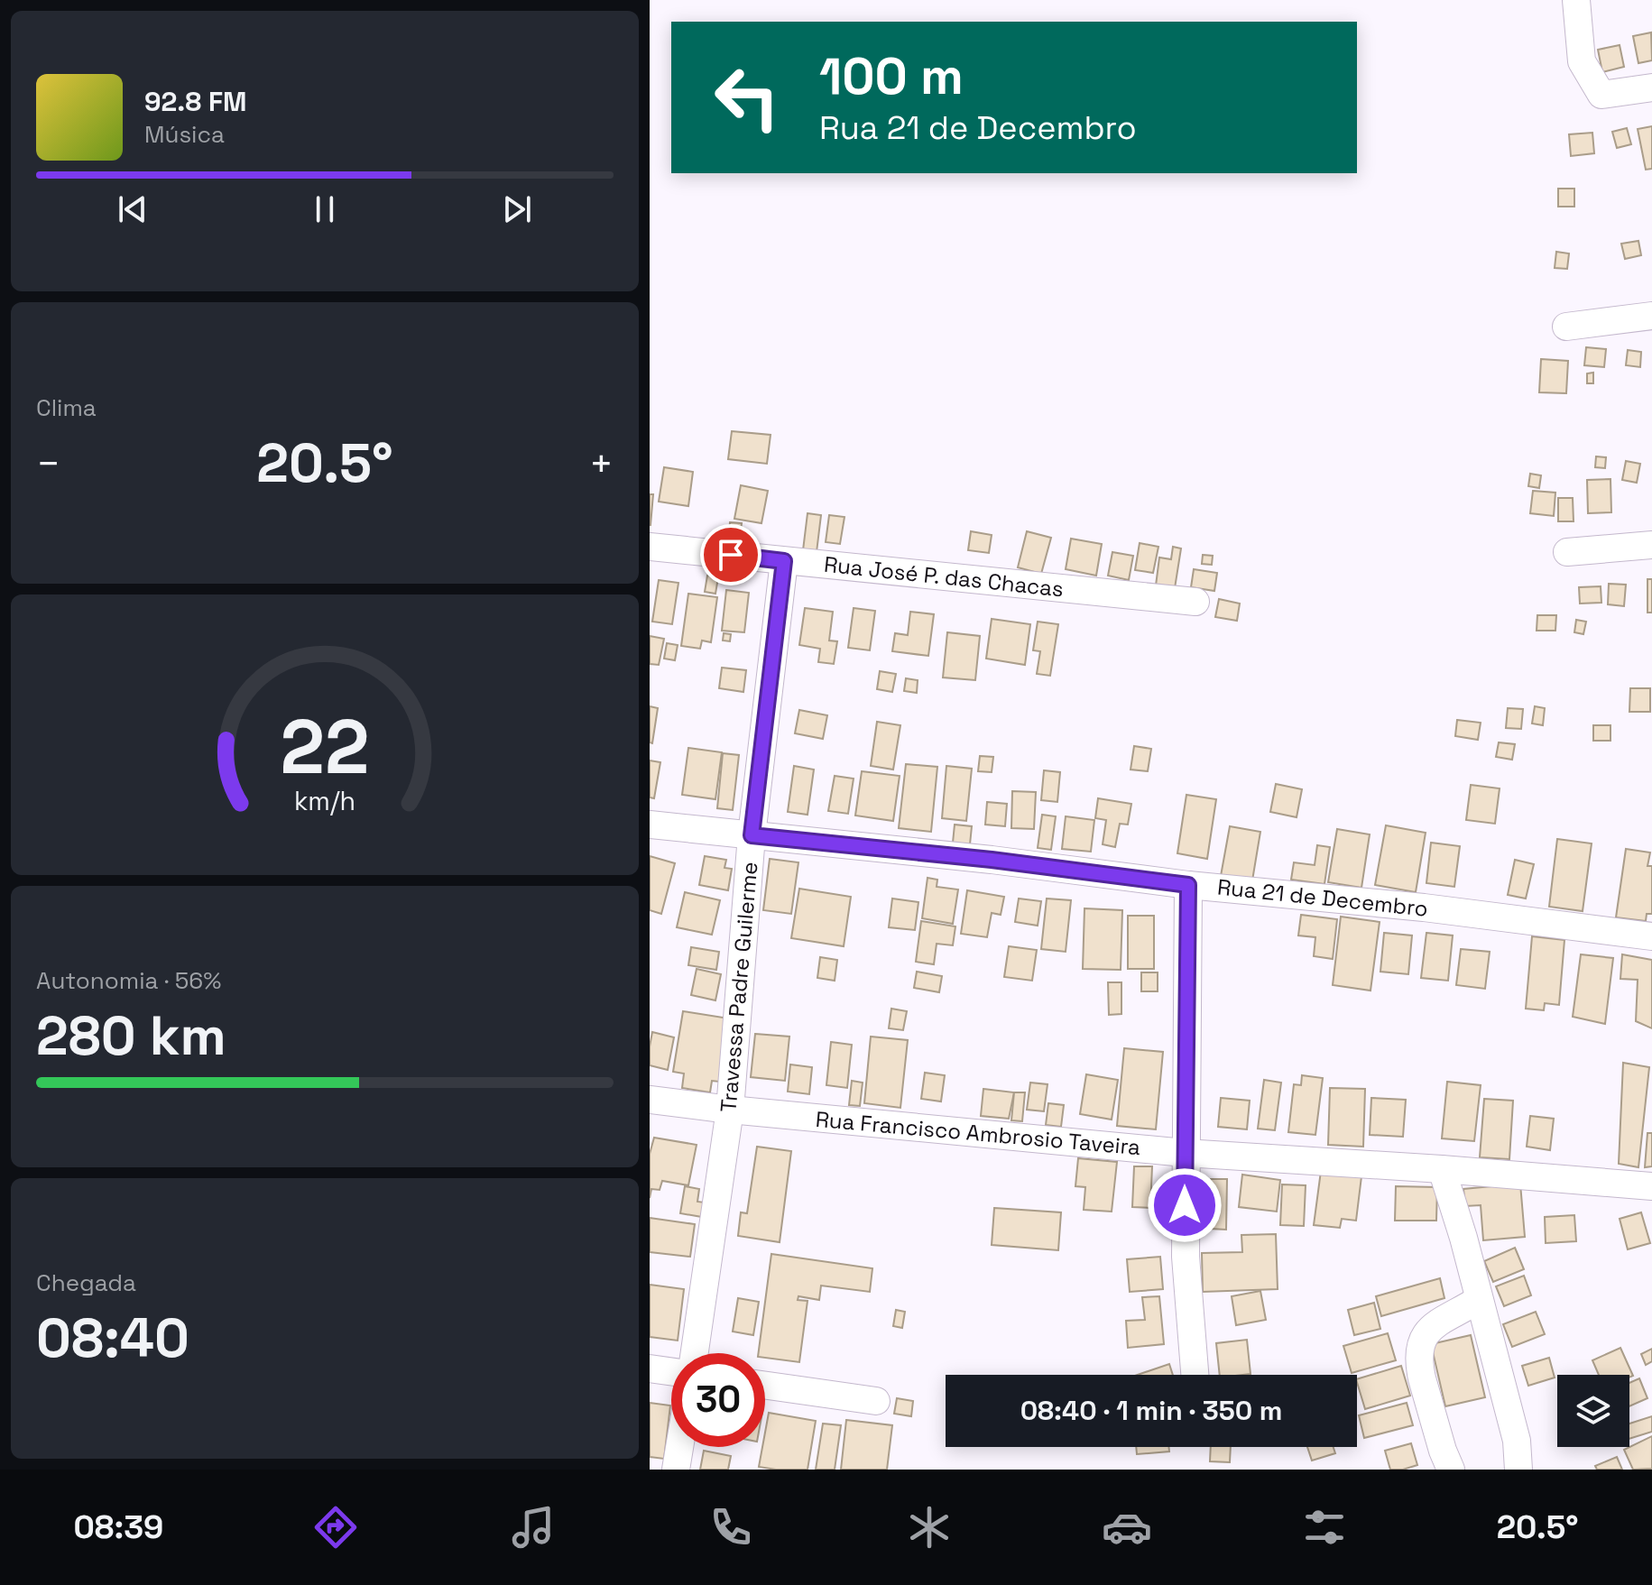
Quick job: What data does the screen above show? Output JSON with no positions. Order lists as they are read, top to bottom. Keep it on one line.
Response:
{"streets":{"street":["Rua José P. das Chacas","Rua 21 de Decembro","Travessa Padre Guilerme","Rua Francisco Ambrosio Taveira"]},"crossings":[["Rua José P. das Chacas","Travessa Padre Guilerme"],["Rua 21 de Decembro","Travessa Padre Guilerme"],["Travessa Padre Guilerme","Rua Francisco Ambrosio Taveira"]],"page":{"turn":["100 m","Rua 21 de Decembro"],"song":["92.8 FM","Música"],"tile":["Clima",["Autonomia · 56%","280 km"],["Chegada","08:40"]],"heat":["−","20.5°","+"],"limit":"30","trip":"08:40 · 1 min · 350 m","tabs":["08:39","20.5°"],"gauge":["22","km/h"]}}
